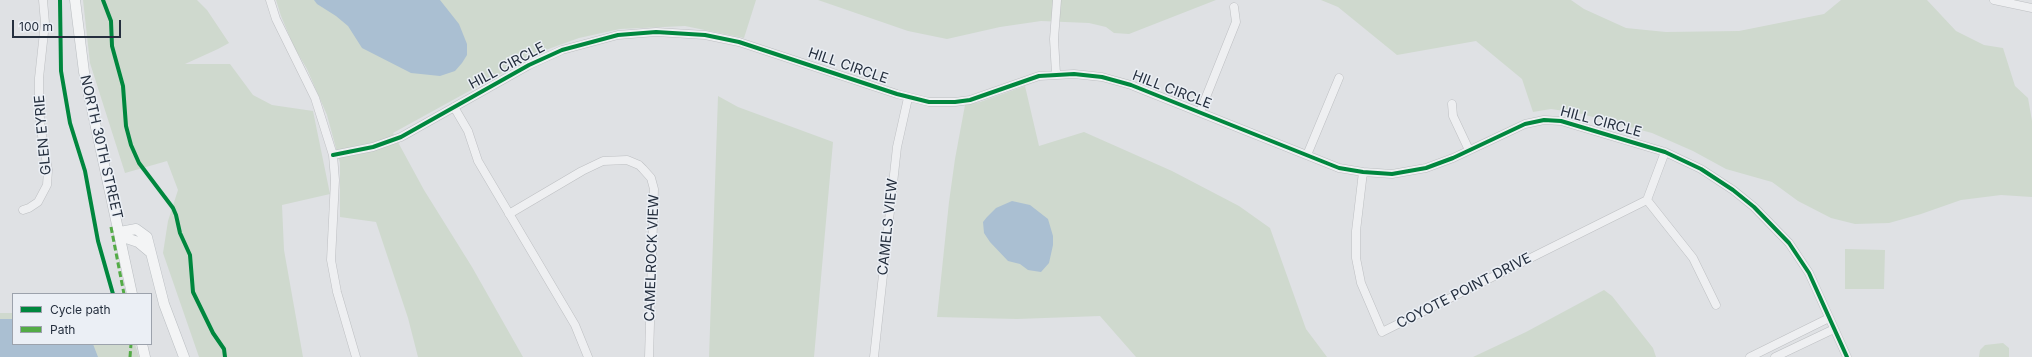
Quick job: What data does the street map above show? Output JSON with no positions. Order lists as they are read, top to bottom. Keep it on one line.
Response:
{"streets":{"main road":["NORTH 30TH STREET"],"street":["HILL CIRCLE","GLEN EYRIE","CAMELS VIEW","CAMELROCK VIEW","COYOTE POINT DRIVE"]},"crossings":[["HILL CIRCLE","CAMELS VIEW"],["HILL CIRCLE","COYOTE POINT DRIVE"]],"legend":["Cycle path","Path"],"scale_bar":"100 m"}
